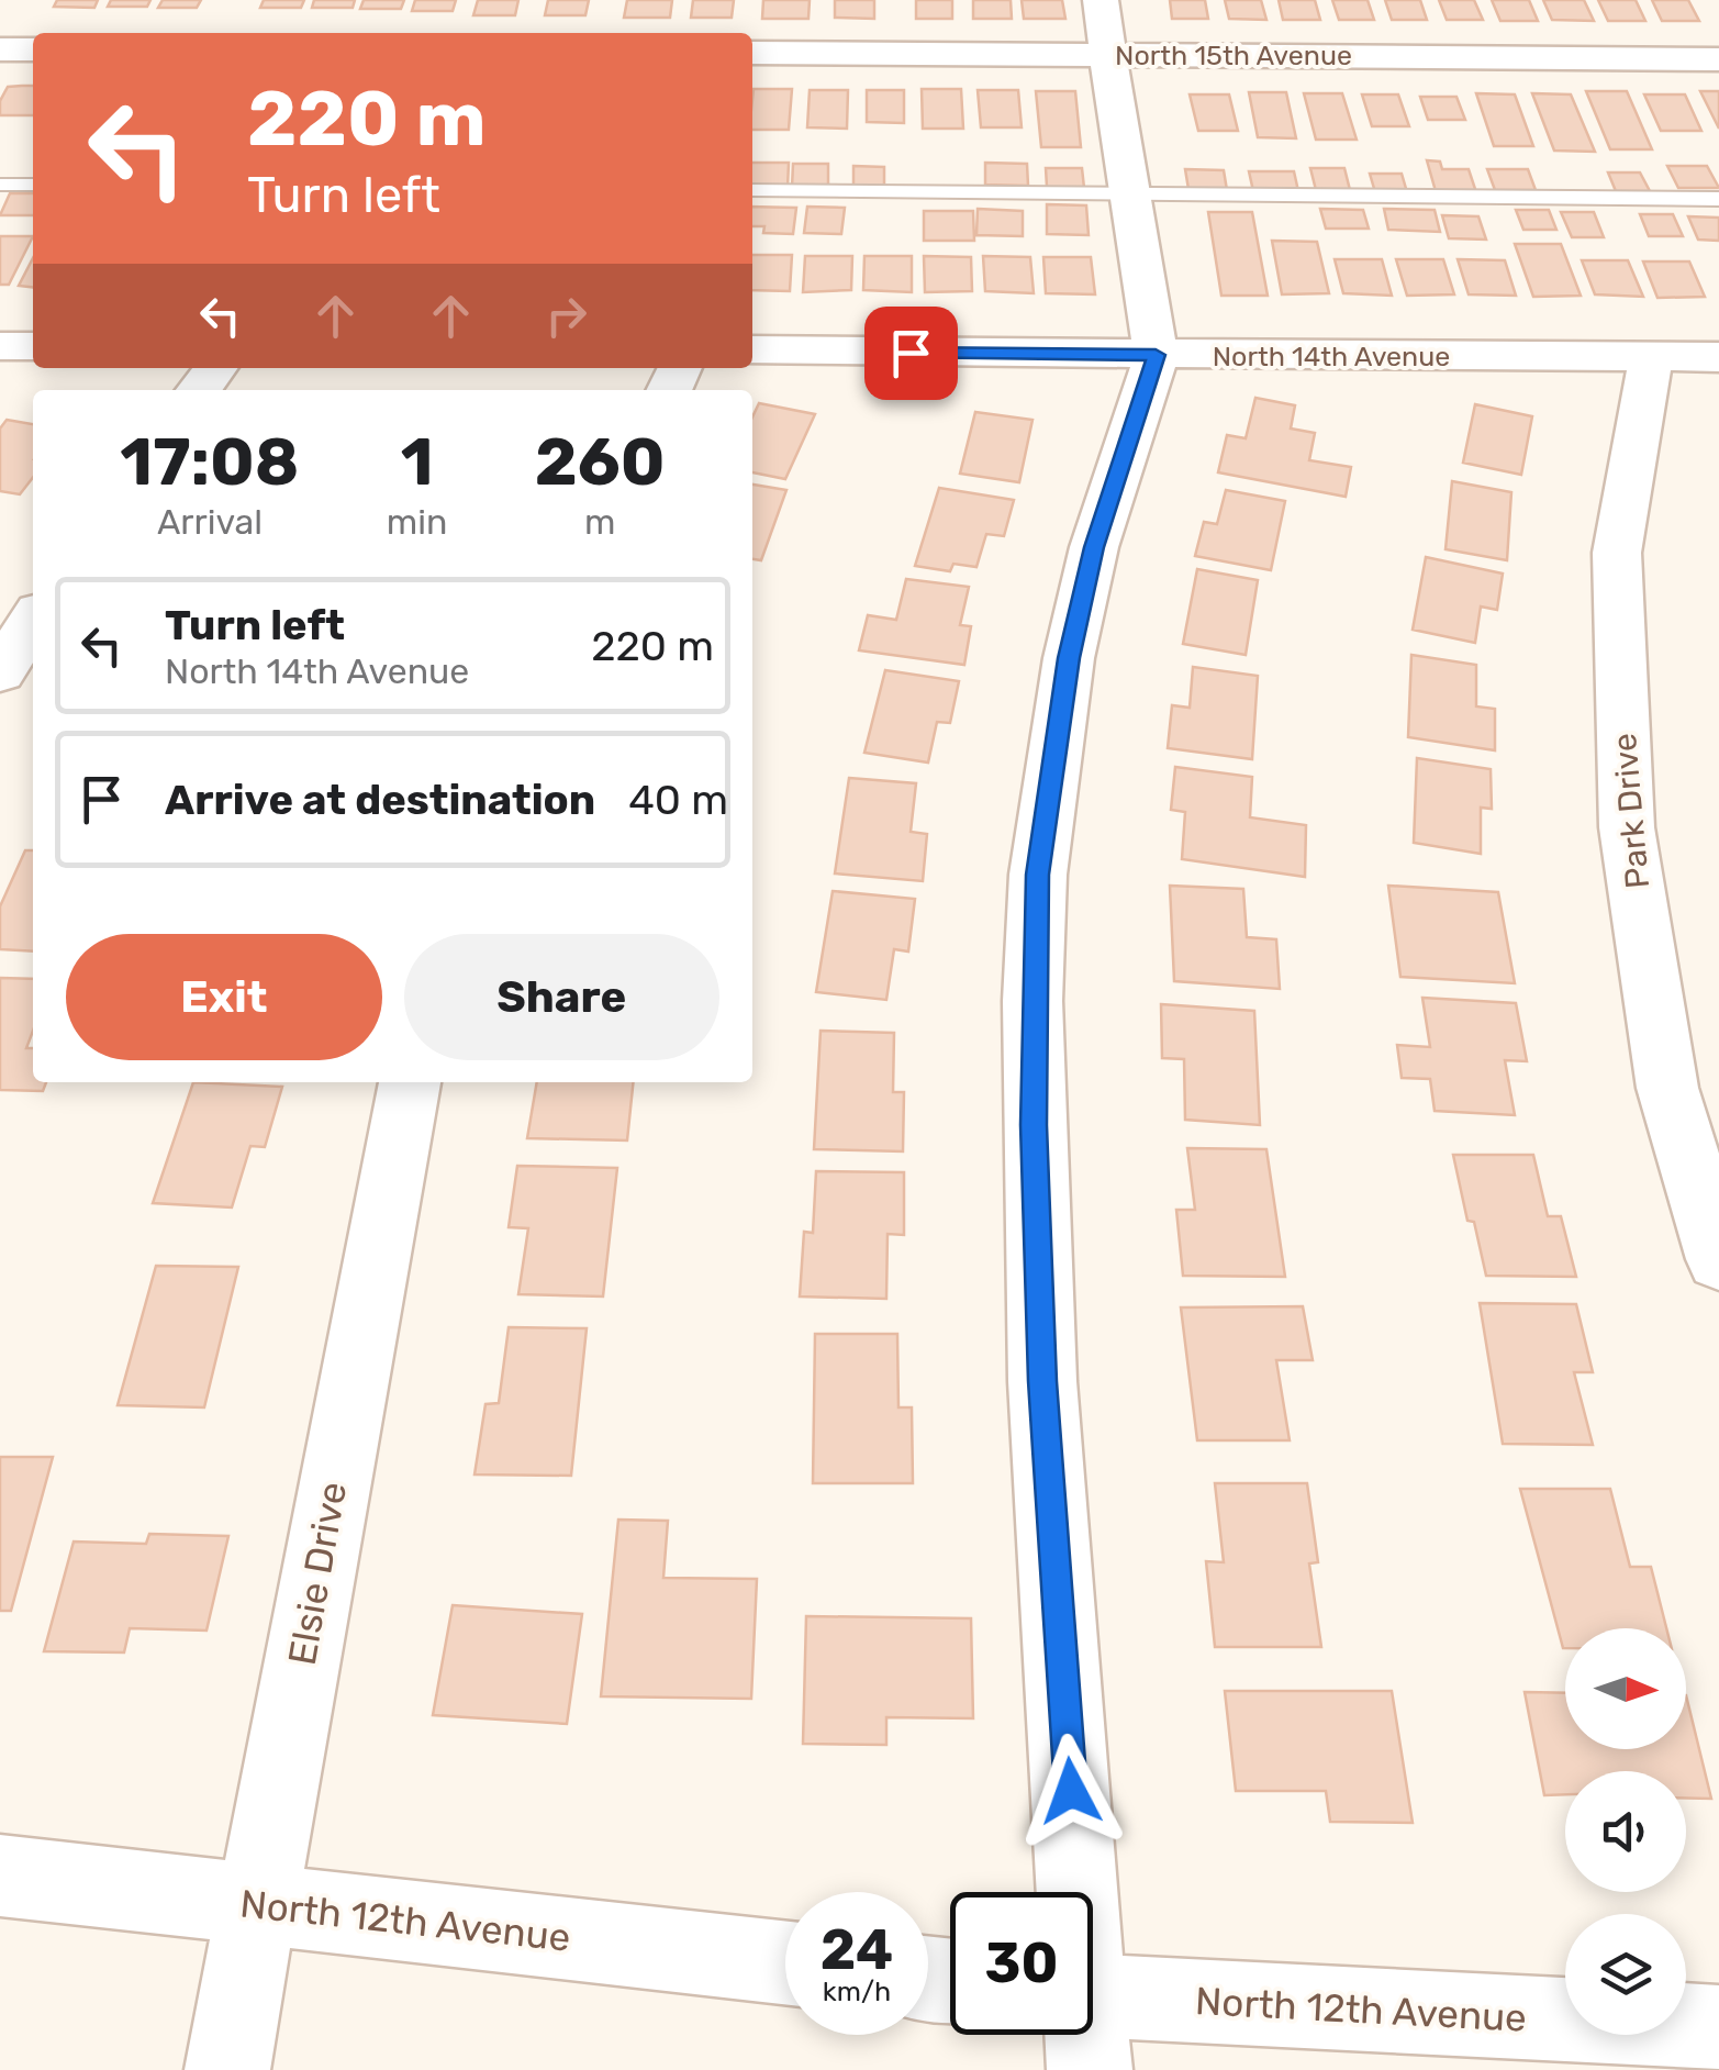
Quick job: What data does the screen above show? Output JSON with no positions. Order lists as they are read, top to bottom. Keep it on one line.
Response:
{"streets":{"street":["North 15th Avenue","North 14th Avenue","Park Drive","Elsie Drive","North 12th Avenue"]},"crossings":[["North 14th Avenue","Park Drive"],["Elsie Drive","North 12th Avenue"]],"north":"right","page":{"turn":["220 m","Turn left"],"eta":["17:08","Arrival","1","min","260","m"],"list":[{"name":"Turn left","note":"North 14th Avenue","value":"220 m"},{"name":"Arrive at destination","value":"40 m"}],"buttons":["Exit","Share"],"speed":"24 km/h","limit":"30"}}
